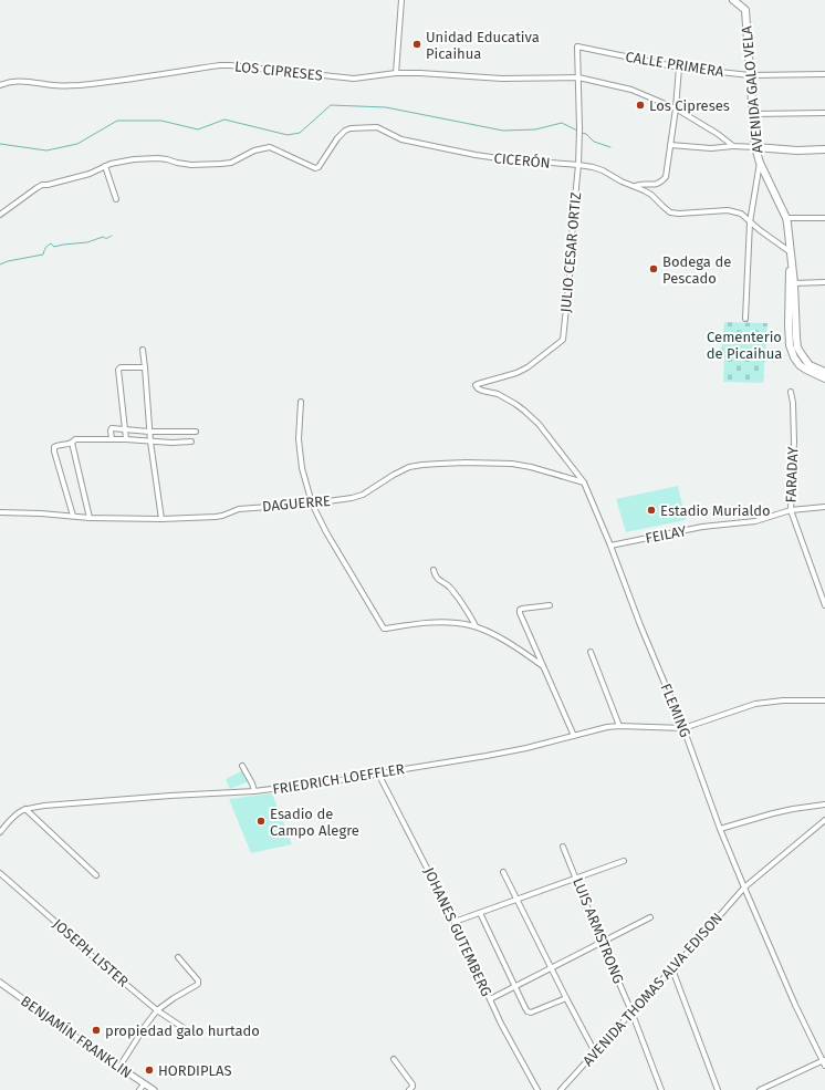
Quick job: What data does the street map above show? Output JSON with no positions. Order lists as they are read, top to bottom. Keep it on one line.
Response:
{"streets":{"main road":["AVENIDA GALO VELA"],"street":["CALLE PRIMERA","LOS CIPRESES","CICERÓN","JULIO CESAR ORTIZ","FARADAY","DAGUERRE","FEILAY","FLEMING","FRIEDRICH LOEFFLER","LUIS ARMSTRONG","JOHANES GUTEMBERG","JOSEPH LISTER","AVENIDA THOMAS ALVA EDISON","BENJAMÍN FRANKLIN"]},"crossings":[["CALLE PRIMERA","LOS CIPRESES"],["CALLE PRIMERA","AVENIDA GALO VELA"],["CALLE PRIMERA","JULIO CESAR ORTIZ"],["LOS CIPRESES","JULIO CESAR ORTIZ"],["AVENIDA GALO VELA","CICERÓN"],["CICERÓN","JULIO CESAR ORTIZ"],["JULIO CESAR ORTIZ","FLEMING"],["FARADAY","FEILAY"],["DAGUERRE","FLEMING"],["FEILAY","FLEMING"],["FLEMING","FRIEDRICH LOEFFLER"],["FLEMING","AVENIDA THOMAS ALVA EDISON"],["FRIEDRICH LOEFFLER","JOHANES GUTEMBERG"],["LUIS ARMSTRONG","AVENIDA THOMAS ALVA EDISON"]],"parks":["Cementerio de Picaihua"],"places":["Unidad Educativa Picaihua","Los Cipreses","Bodega de Pescado","Estadio Murialdo","Esadio de Campo Alegre","propiedad galo hurtado","HORDIPLAS"]}
